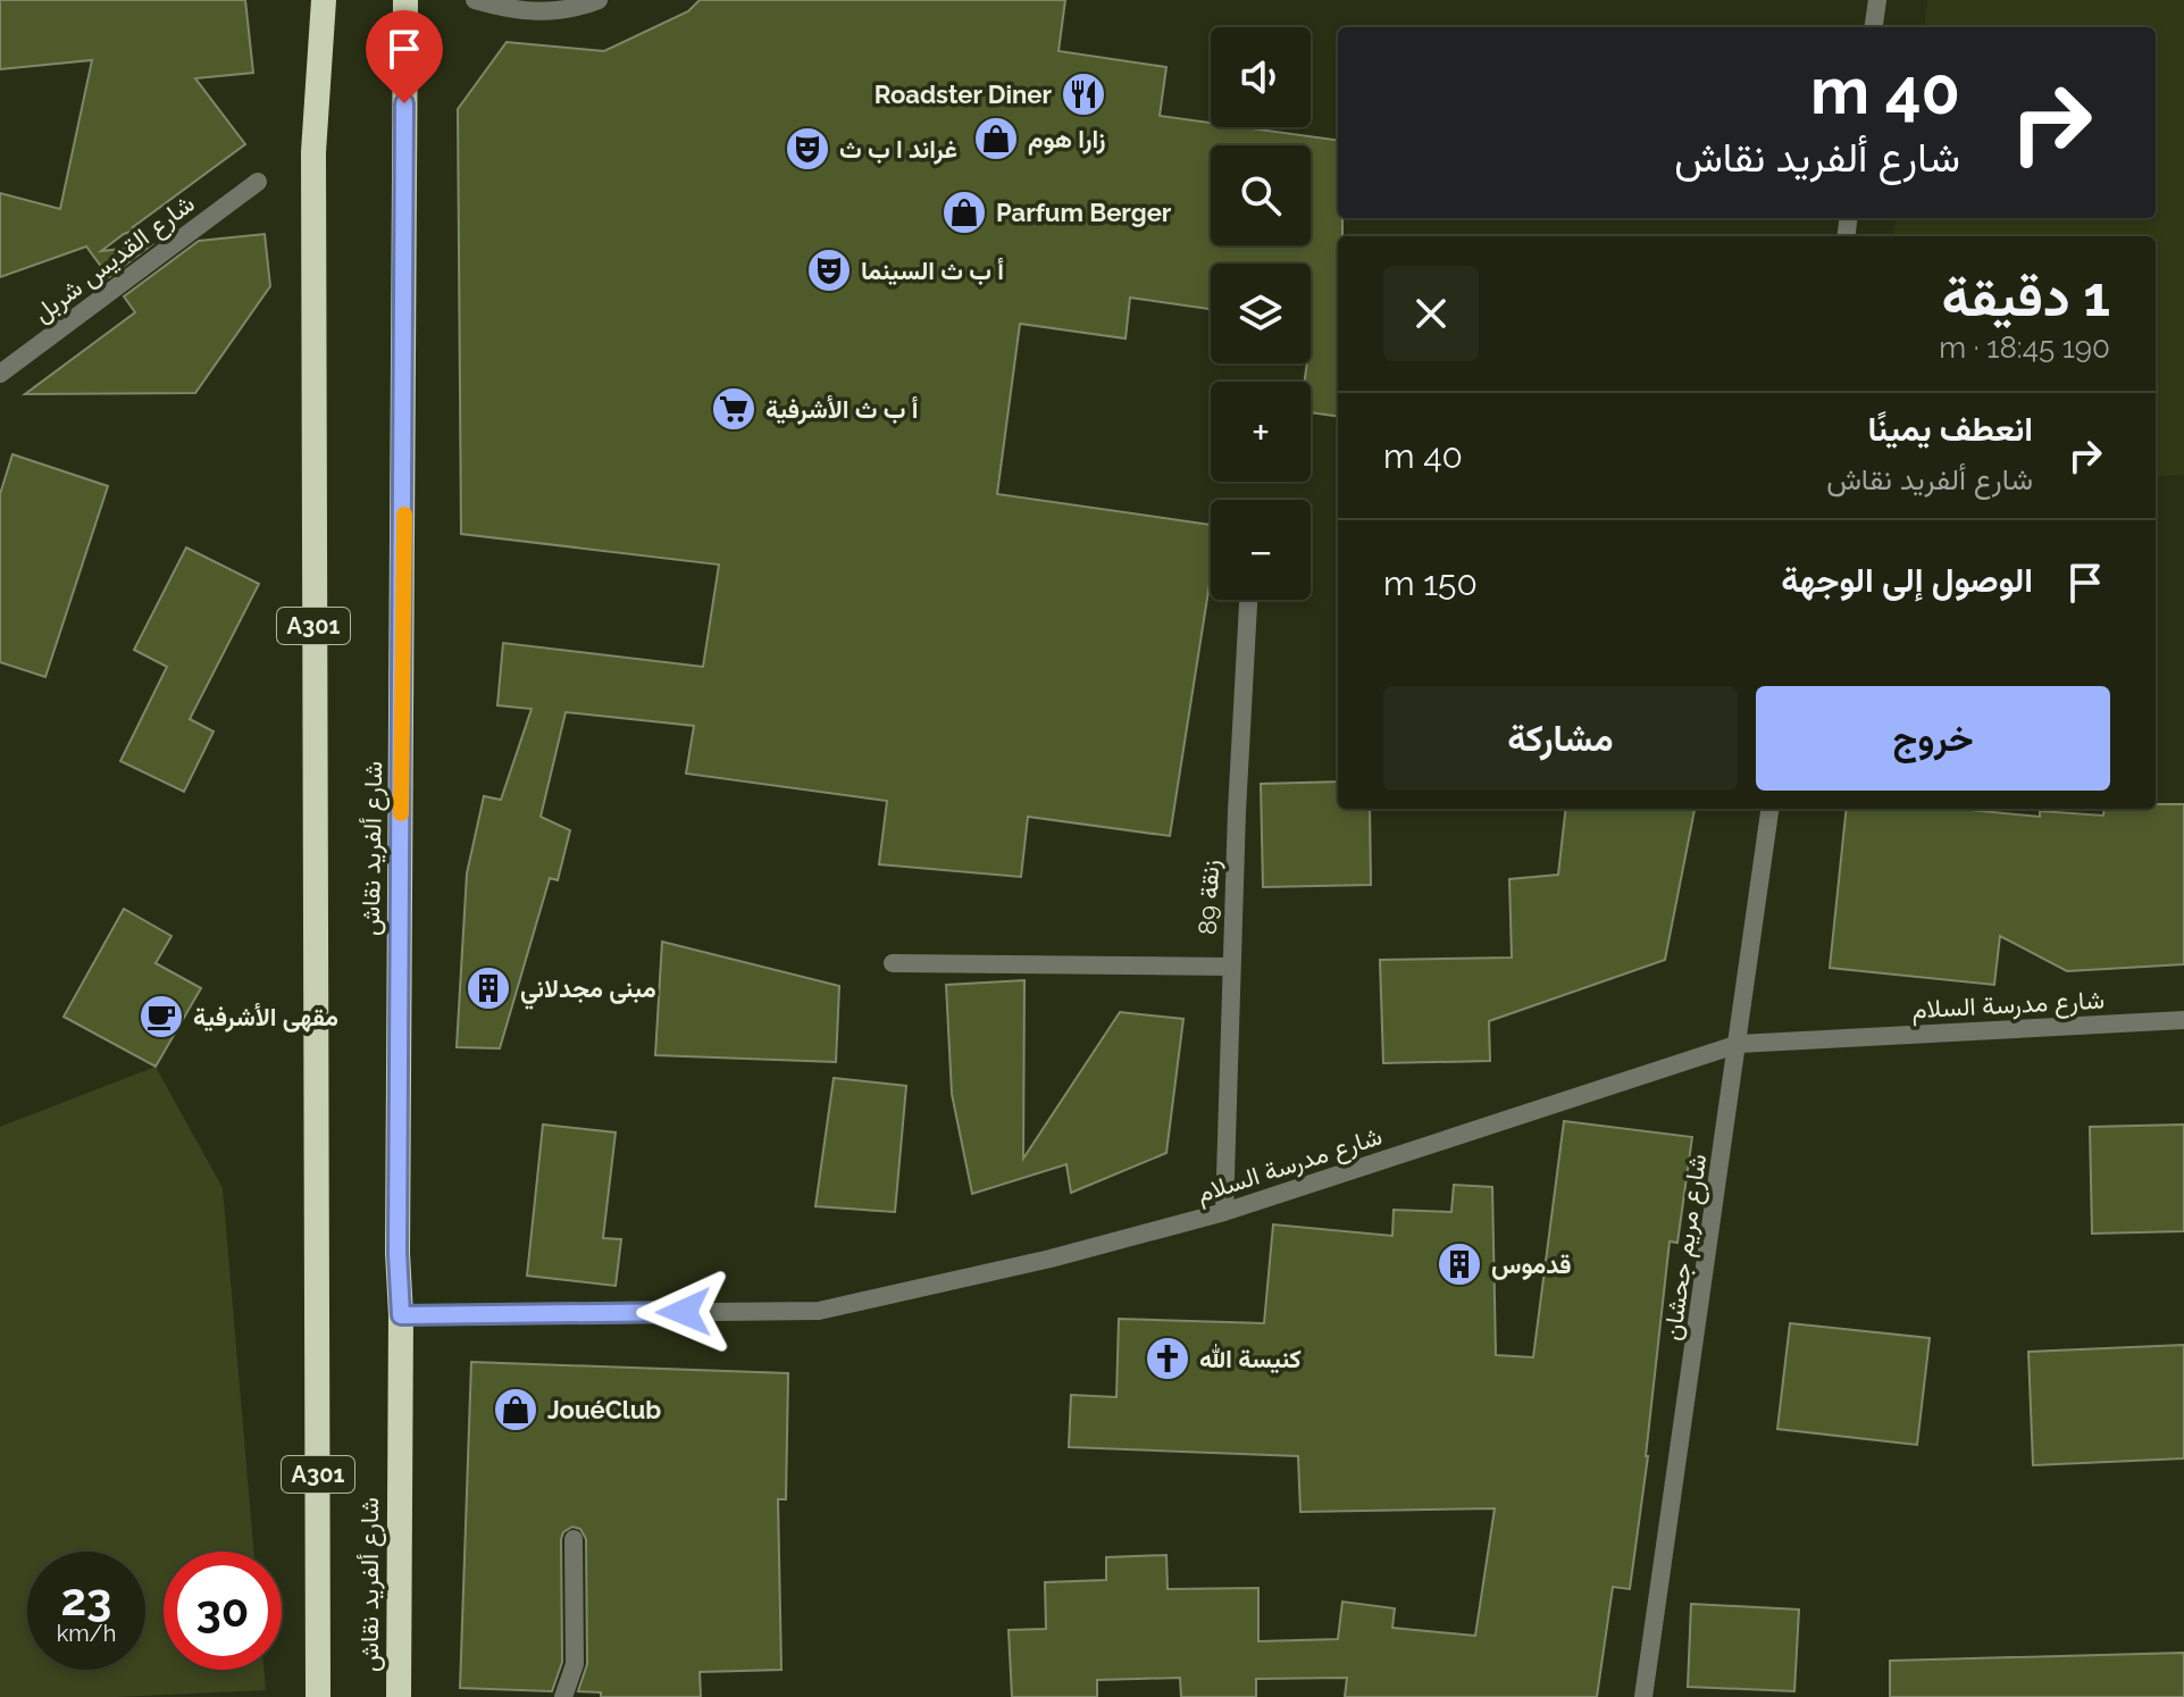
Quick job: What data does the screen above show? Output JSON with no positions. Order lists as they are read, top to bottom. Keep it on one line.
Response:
{"streets":{"highway":["A301","شارع ألفريد نقاش"],"street":["شارع القديس شربل","زنقة 89","شارع مدرسة السلام","شارع مريم جحشان"]},"crossings":[["شارع ألفريد نقاش","شارع مدرسة السلام"],["زنقة 89","شارع مدرسة السلام"],["شارع مدرسة السلام","شارع مريم جحشان"]],"places":{"restaurant":["Roadster Diner"],"shop":["زارا هوم","Parfum Berger","JouéClub"],"theatre":["غراند ا ب ث","أ ب ث السينما"],"supermarket":["أ ب ث الأشرفية"],"building":["مبنى مجدلاني","قدموس"],"cafe":["مقهى الأشرفية"],"church":["كنيسة الله"]},"page":{"map_buttons":["+","−"],"turn":["40 m","شارع ألفريد نقاش"],"heading":["1 دقيقة","190 m · 18:45"],"list":[{"name":"انعطف يمينًا","note":"شارع ألفريد نقاش","value":"40 m"},{"name":"الوصول إلى الوجهة","value":"150 m"}],"buttons":["خروج","مشاركة"],"speed":"23 km/h","limit":"30"}}
